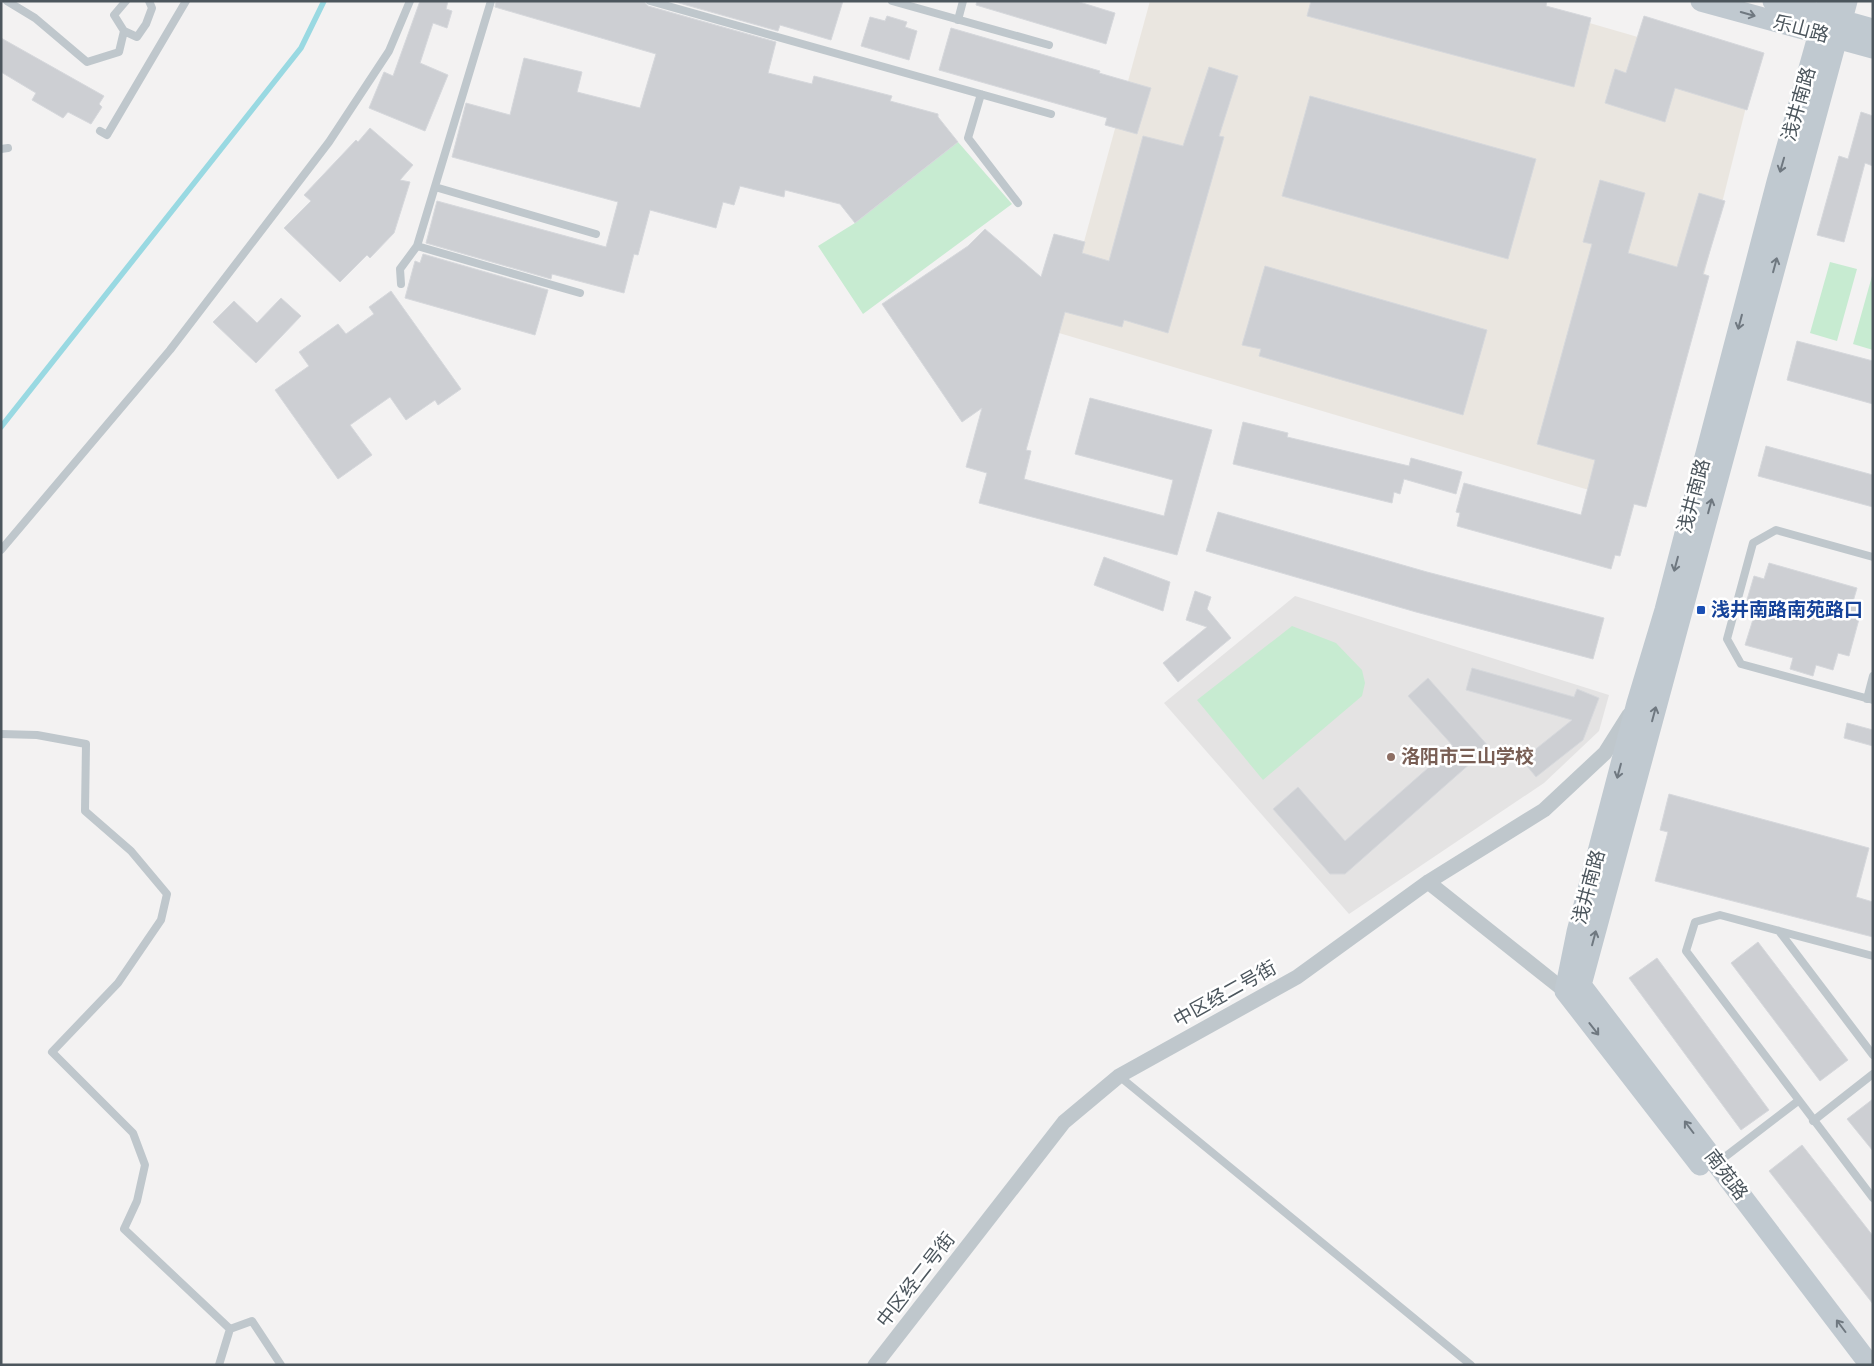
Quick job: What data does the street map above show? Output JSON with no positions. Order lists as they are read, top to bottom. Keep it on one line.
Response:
{"streets":{"street":["乐山路","浅井南路","中区经二号街","南苑路"]},"crossings":[["乐山路","浅井南路"],["浅井南路","中区经二号街"],["浅井南路","南苑路"]],"places":{"transit":["浅井南路南苑路口"],"other":["洛阳市三山学校"]}}
